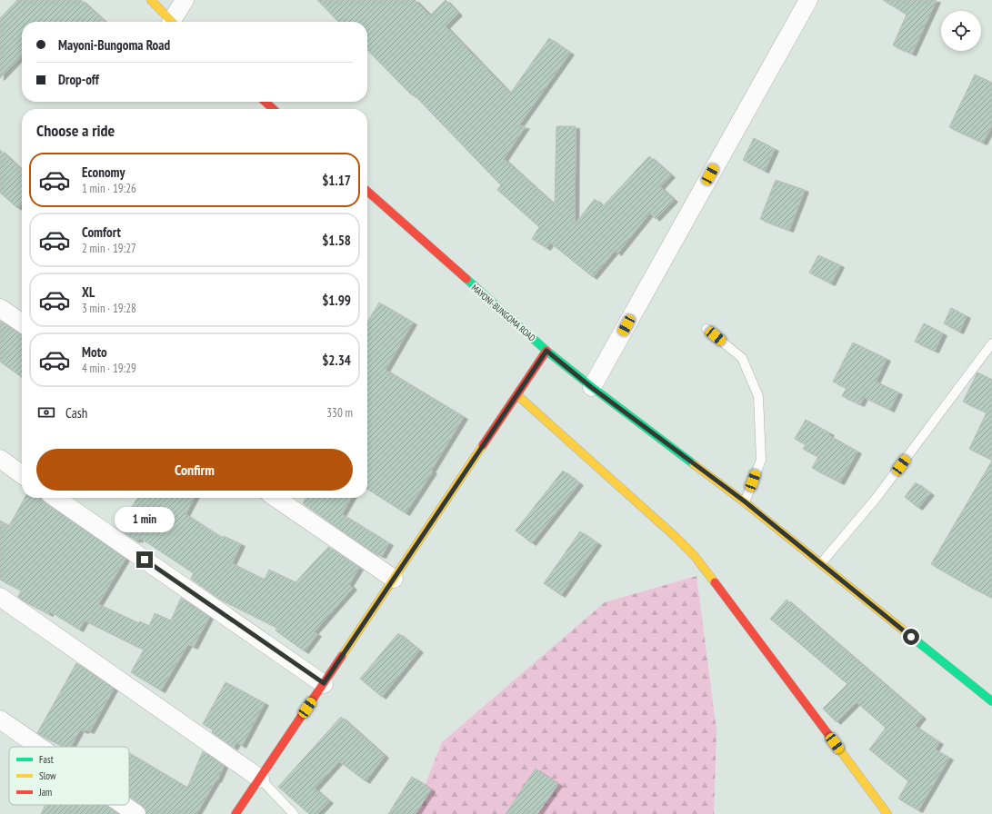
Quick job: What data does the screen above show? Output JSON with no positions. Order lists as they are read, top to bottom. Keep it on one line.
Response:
{"streets":{"street":["MAYONI-BUNGOMA ROAD"]},"legend":["Fast","Slow","Jam"],"page":{"banner":["Mayoni-Bungoma Road","Drop-off"],"heading":"Choose a ride","list":[{"name":"Economy","note":"1 min · 19:26","value":"$1.17"},{"name":"Comfort","note":"2 min · 19:27","value":"$1.58"},{"name":"XL","note":"3 min · 19:28","value":"$1.99"},{"name":"Moto","note":"4 min · 19:29","value":"$2.34"}],"pay":["Cash","330 m"],"buttons":"Confirm","bubble":"1 min"}}
